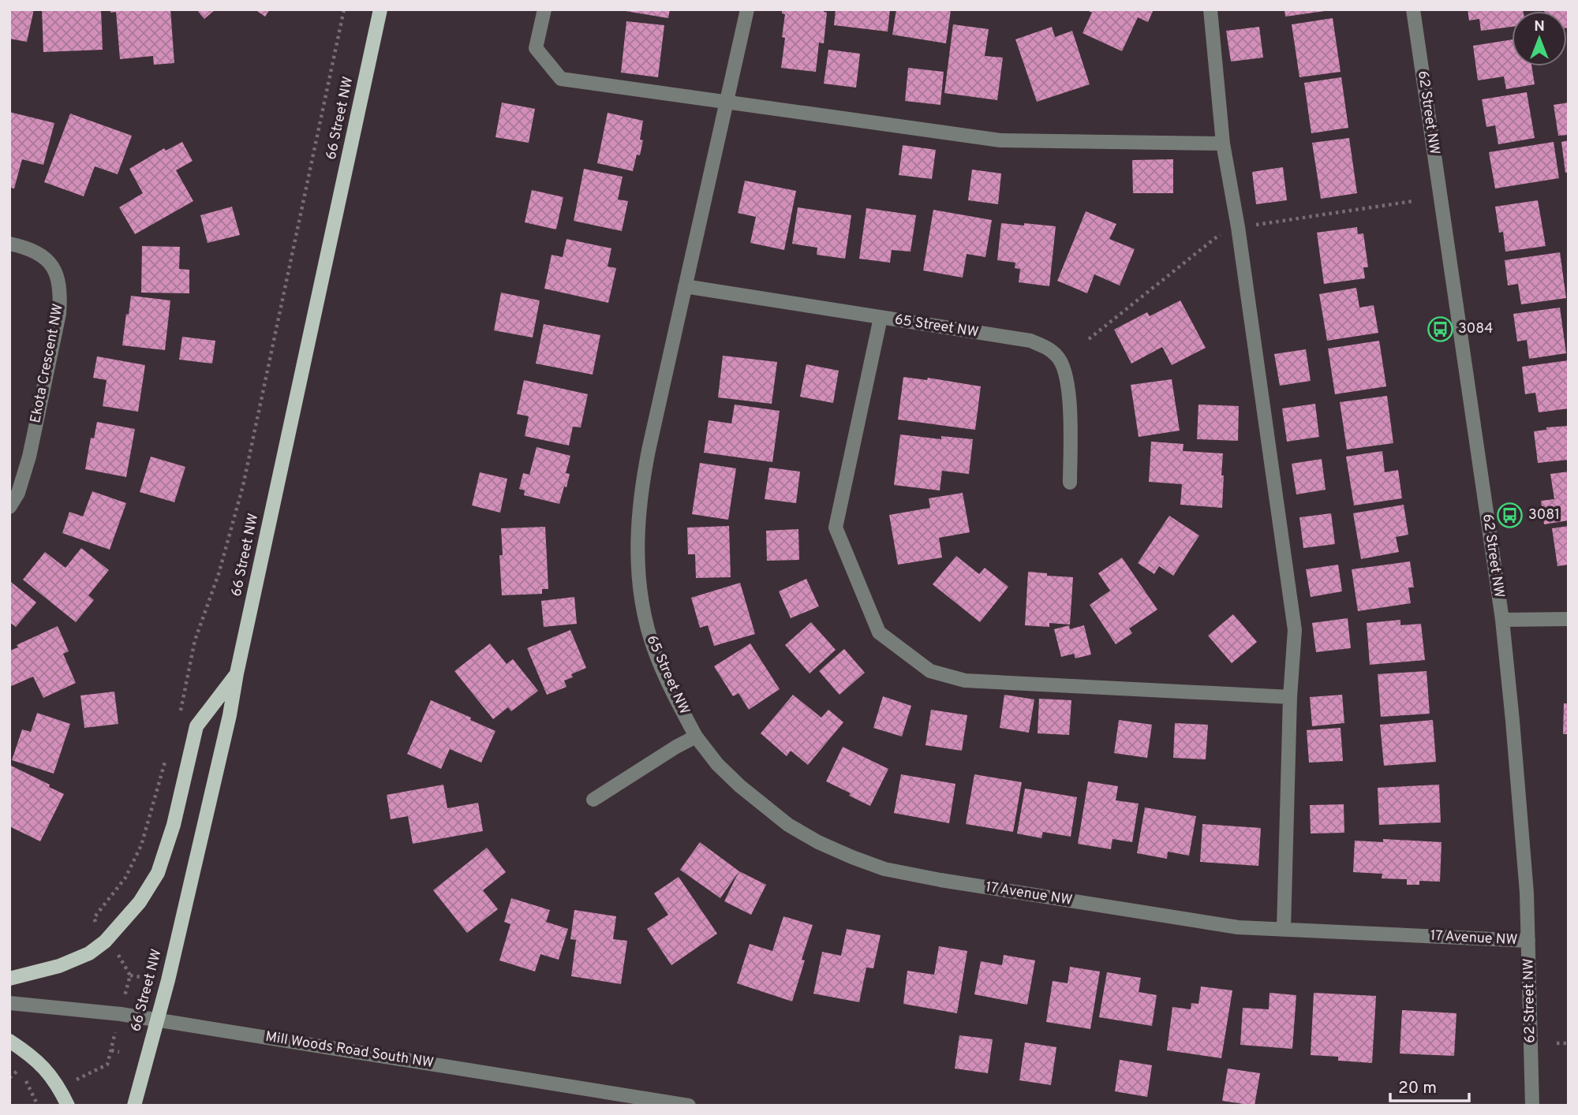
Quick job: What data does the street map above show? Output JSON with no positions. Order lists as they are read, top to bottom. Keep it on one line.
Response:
{"streets":{"main road":["66 Street NW"],"street":["62 Street NW","65 Street NW","Ekota Crescent NW","17 Avenue NW","Mill Woods Road South NW"]},"crossings":[["62 Street NW","17 Avenue NW"],["66 Street NW","Mill Woods Road South NW"],["65 Street NW","17 Avenue NW"]],"places":{"bus stop":["3084","3081"]},"scale_bar":"20 m","north":"top"}
